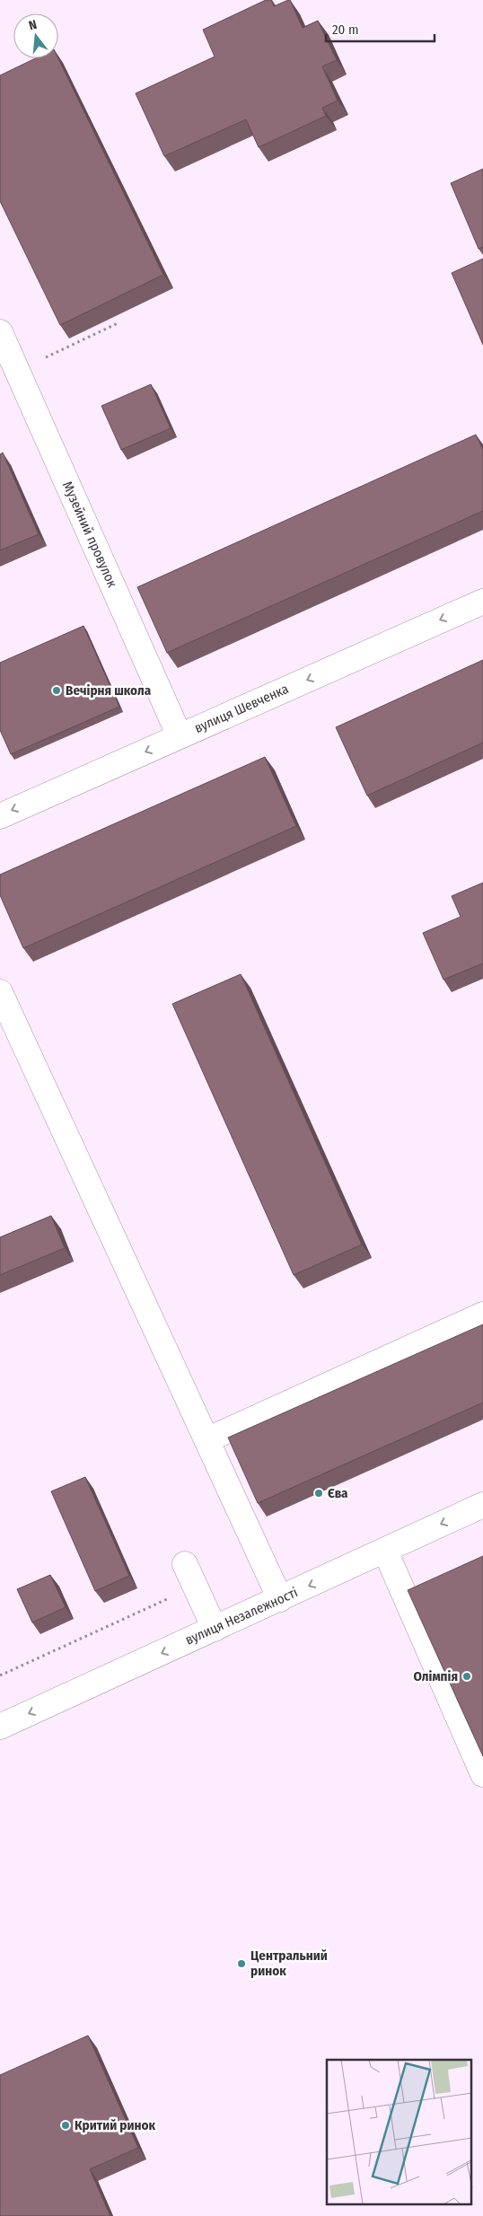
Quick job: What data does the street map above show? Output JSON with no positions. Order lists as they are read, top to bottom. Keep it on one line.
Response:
{"streets":{"street":["Музейний провулок","вулиця Шевченка","вулиця Незалежності"]},"crossings":[["Музейний провулок","вулиця Шевченка"]],"one_way":["вулиця Шевченка"],"places":["Вечірня школа","Єва","Олімпія","Центральний ринок","Критий ринок"],"scale_bar":"20 m","north":"top"}
